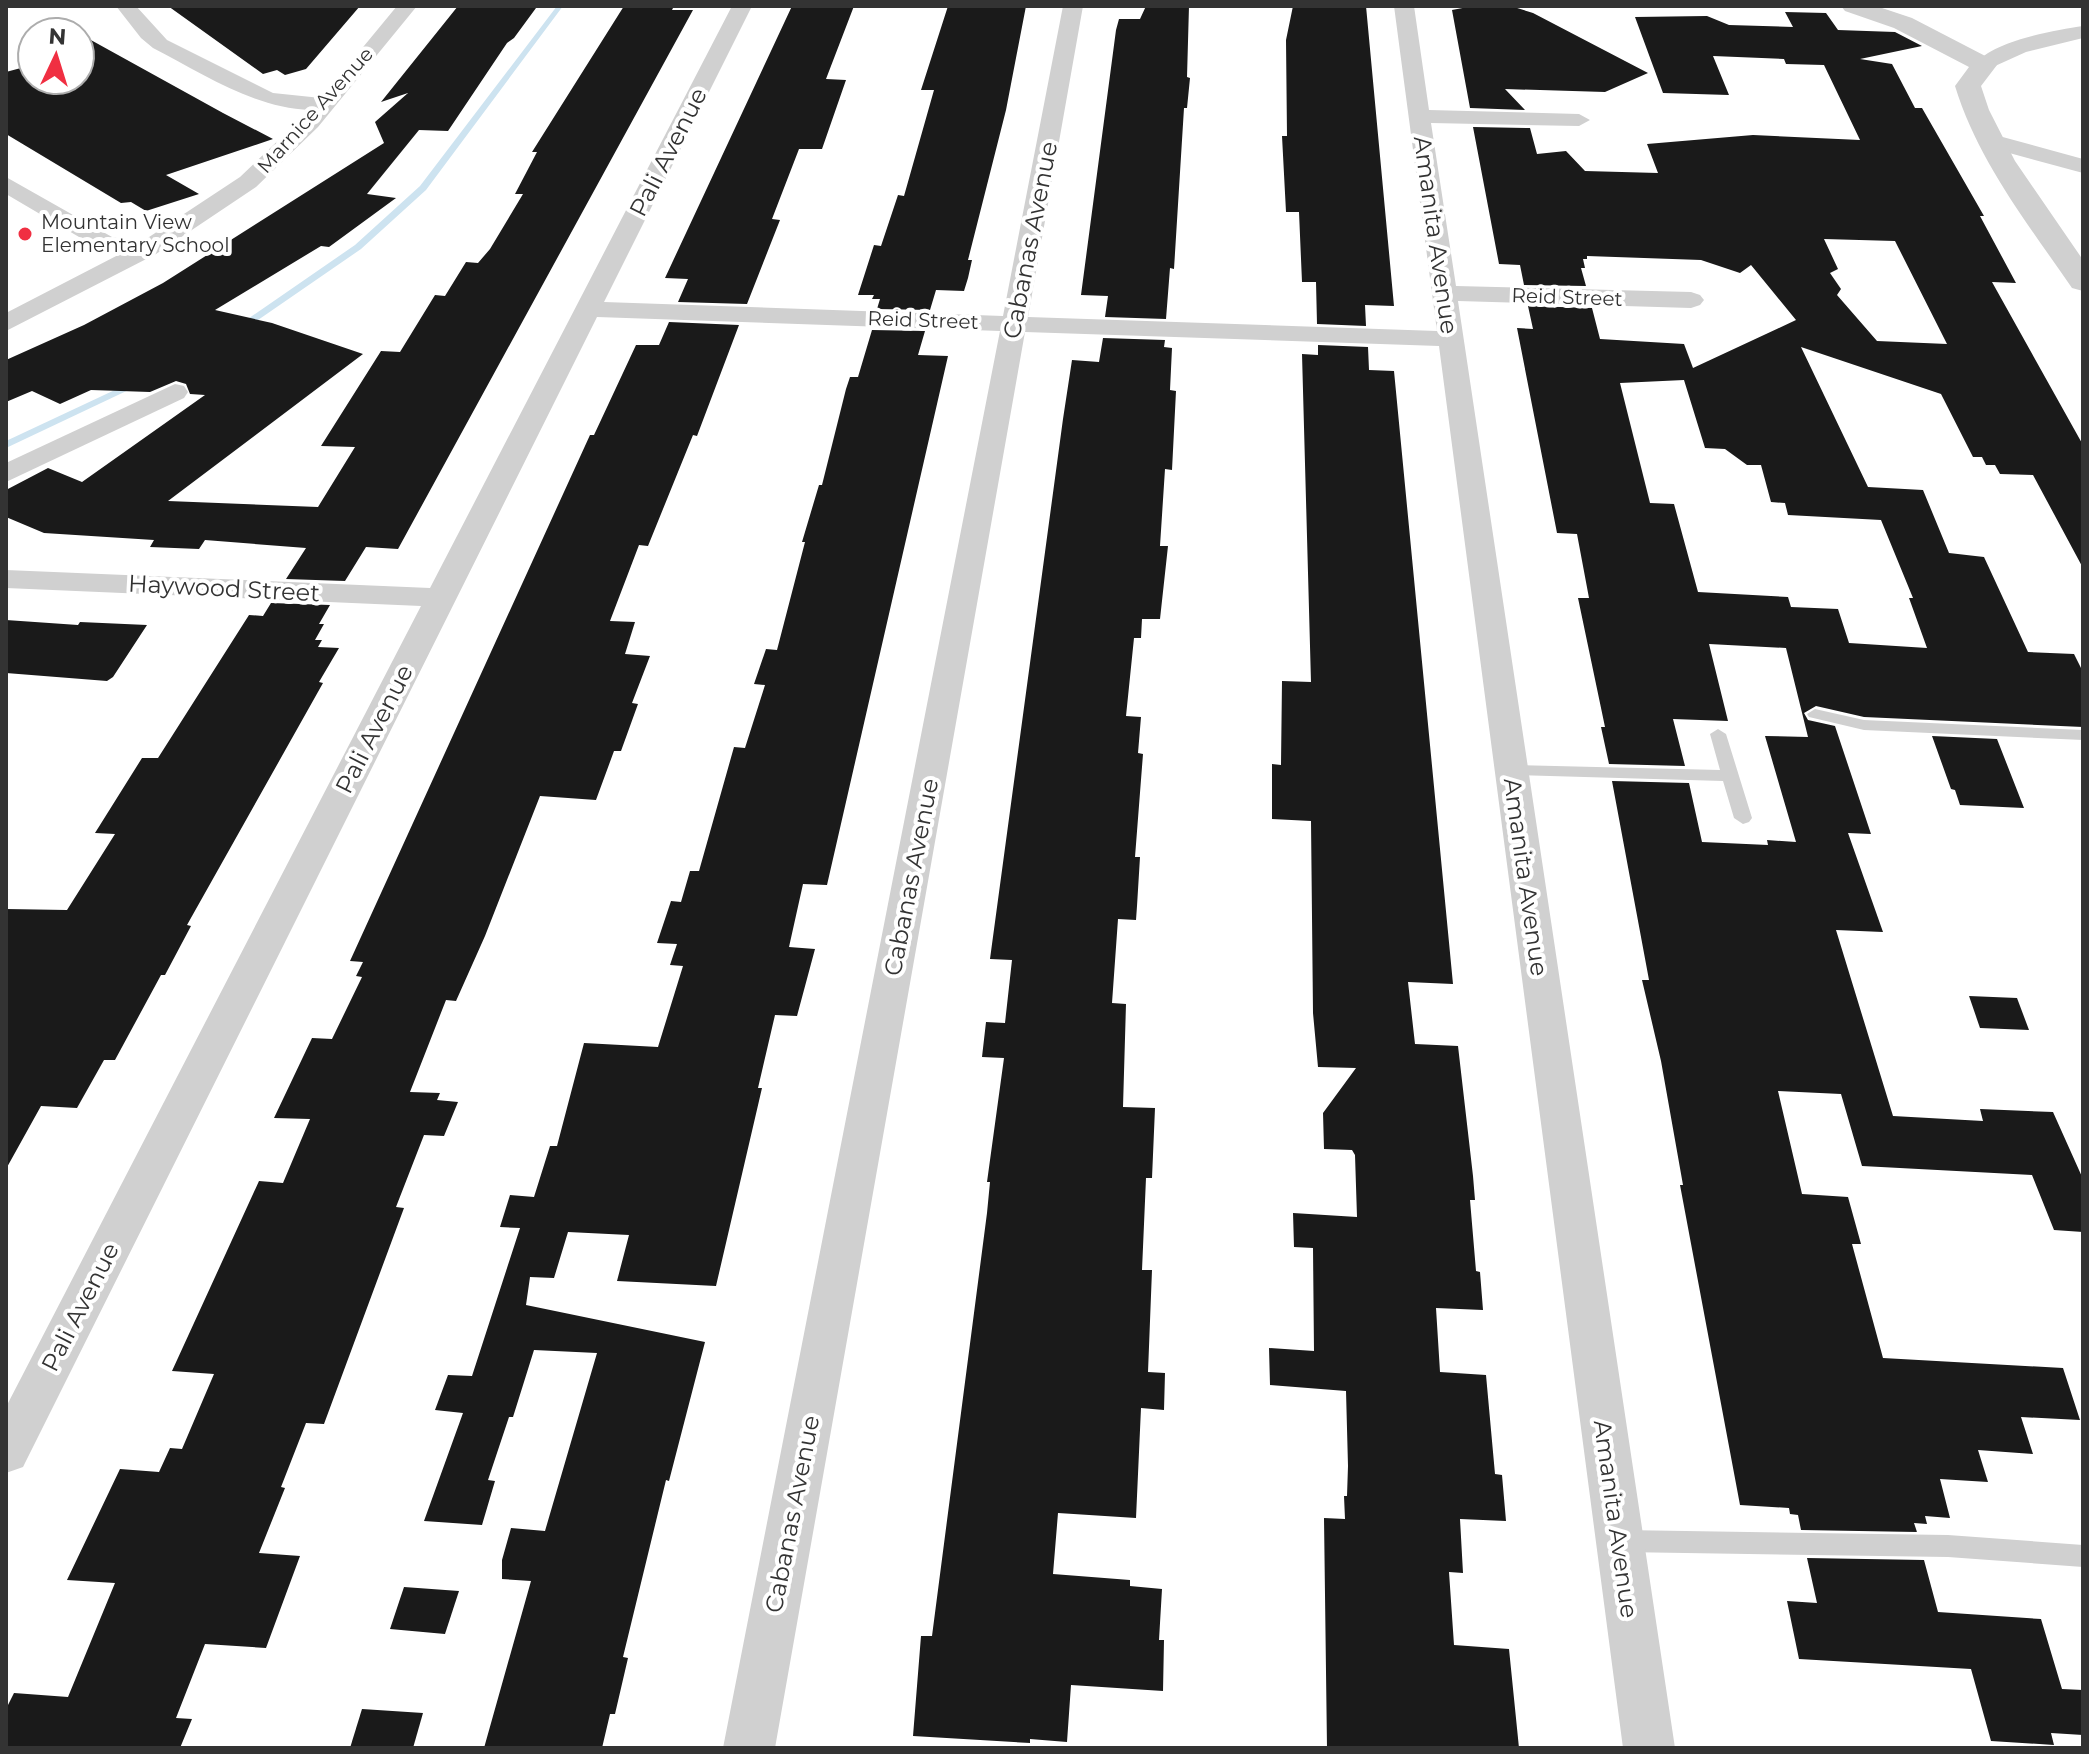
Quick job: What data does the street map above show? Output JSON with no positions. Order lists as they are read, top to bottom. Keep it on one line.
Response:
{"streets":{"street":["Marnice Avenue","Pali Avenue","Amanita Avenue","Cabanas Avenue","Reid Street","Haywood Street"]},"crossings":[["Pali Avenue","Reid Street"],["Pali Avenue","Haywood Street"],["Amanita Avenue","Reid Street"],["Cabanas Avenue","Reid Street"]],"places":["Mountain View Elementary School"],"north":"top"}
